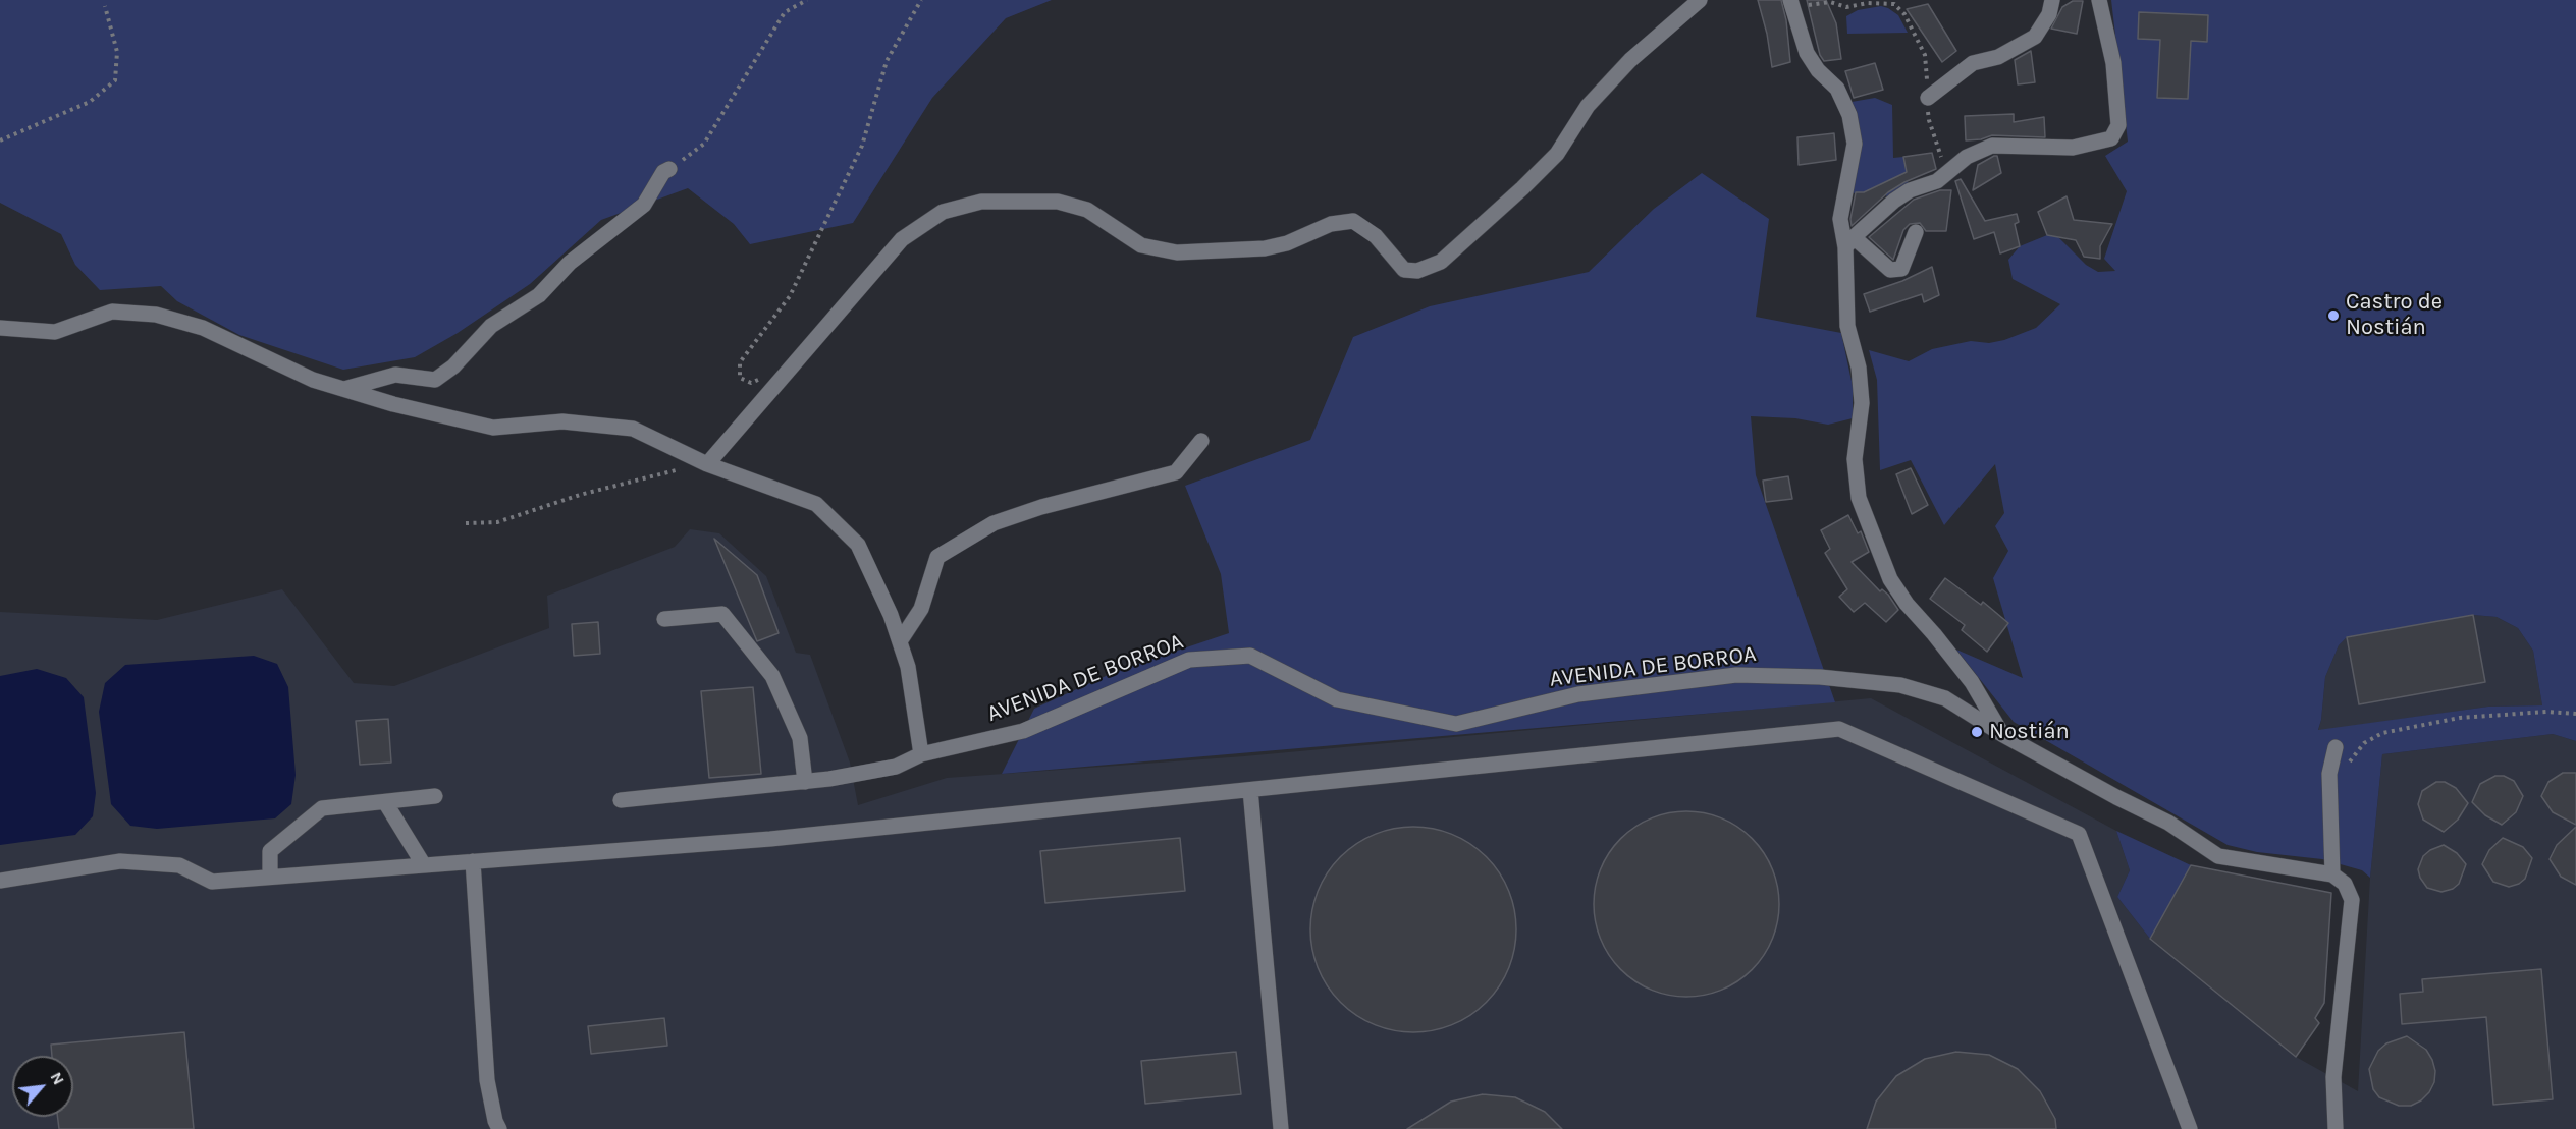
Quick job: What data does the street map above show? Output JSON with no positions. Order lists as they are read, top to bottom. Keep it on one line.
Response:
{"streets":{"street":["AVENIDA DE BORROA"]},"places":["Castro de Nostián","Nostián"],"north":"top right"}
